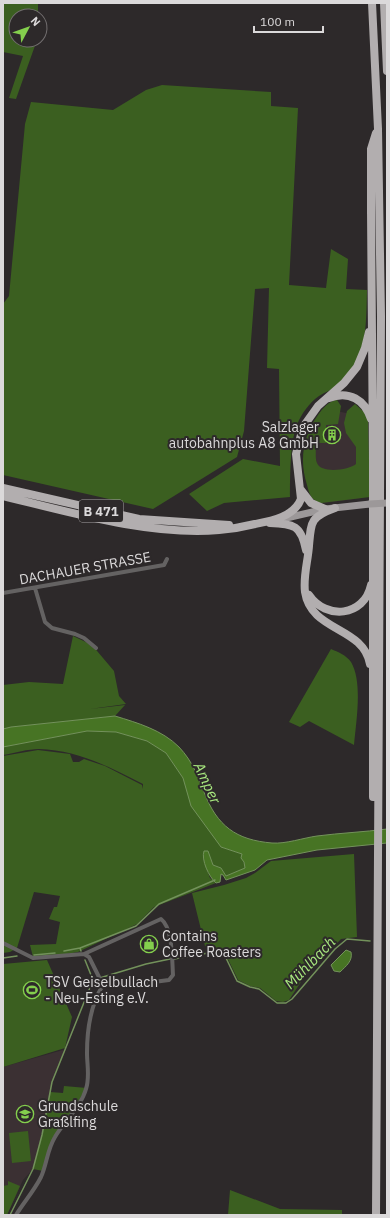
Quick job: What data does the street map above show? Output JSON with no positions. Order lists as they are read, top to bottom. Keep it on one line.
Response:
{"streets":{"highway":["B 471"],"street":["DACHAUER STRASSE"]},"water":["Amper","Mühlbach"],"places":{"building":["Salzlager autobahnplus A8 GmbH"],"shop":["Contains Coffee Roasters"],"sports":["TSV Geiselbullach - Neu-Esting e.V."],"school or university":["Grundschule Graßlfing"]},"scale_bar":"100 m","north":"top right"}
